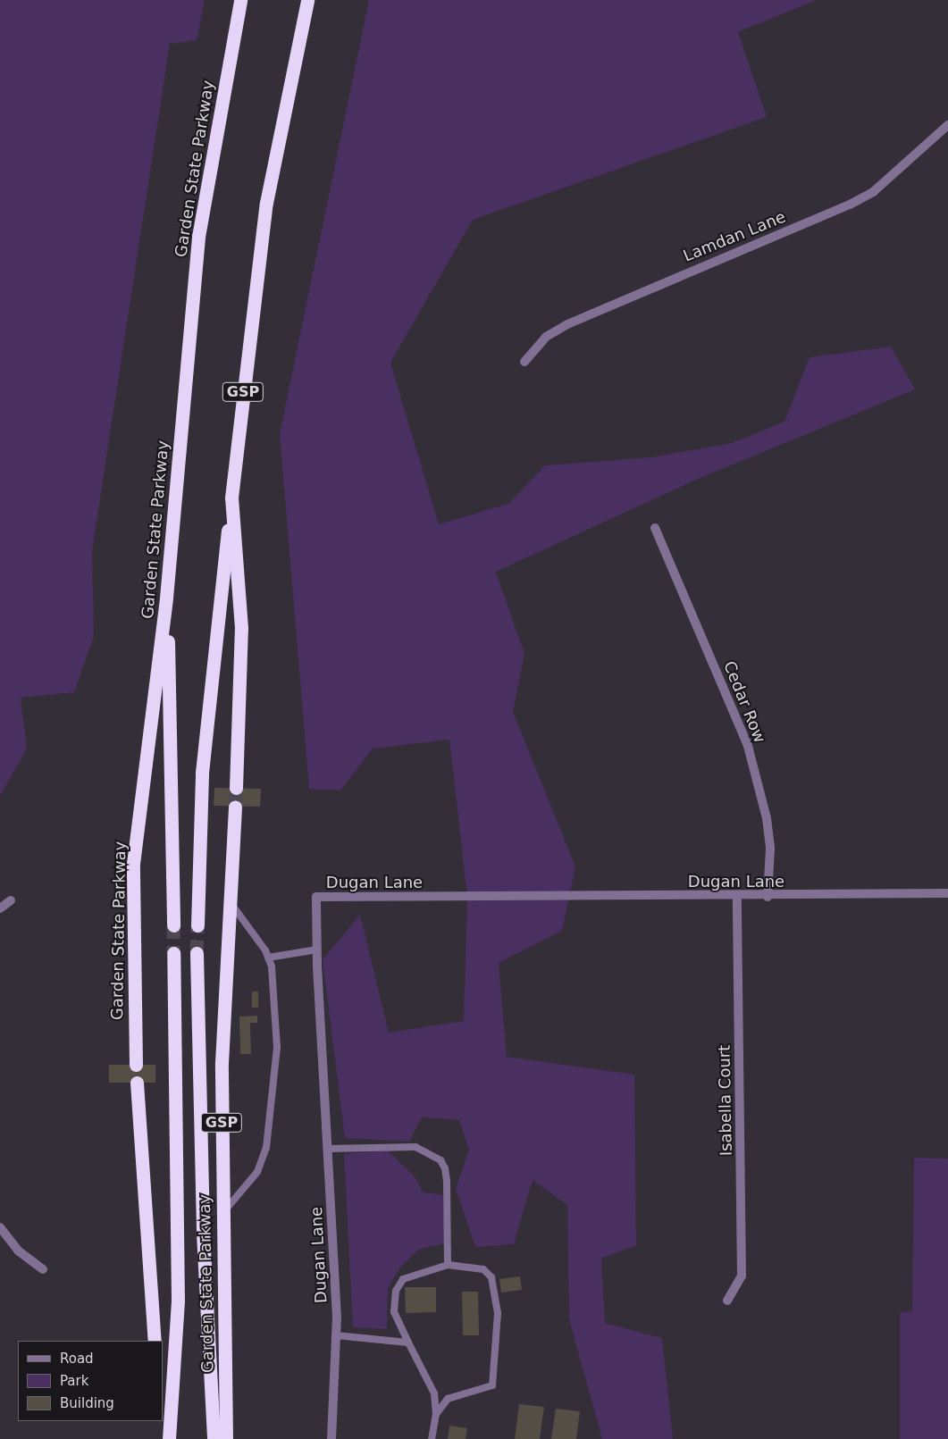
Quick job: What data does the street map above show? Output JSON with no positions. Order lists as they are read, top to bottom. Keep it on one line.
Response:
{"streets":{"highway":["Garden State Parkway","GSP"],"street":["Lamdan Lane","Cedar Row","Dugan Lane","Isabella Court"]},"crossings":[["Cedar Row","Dugan Lane"],["Dugan Lane","Isabella Court"]],"legend":["Road","Park","Building"]}
